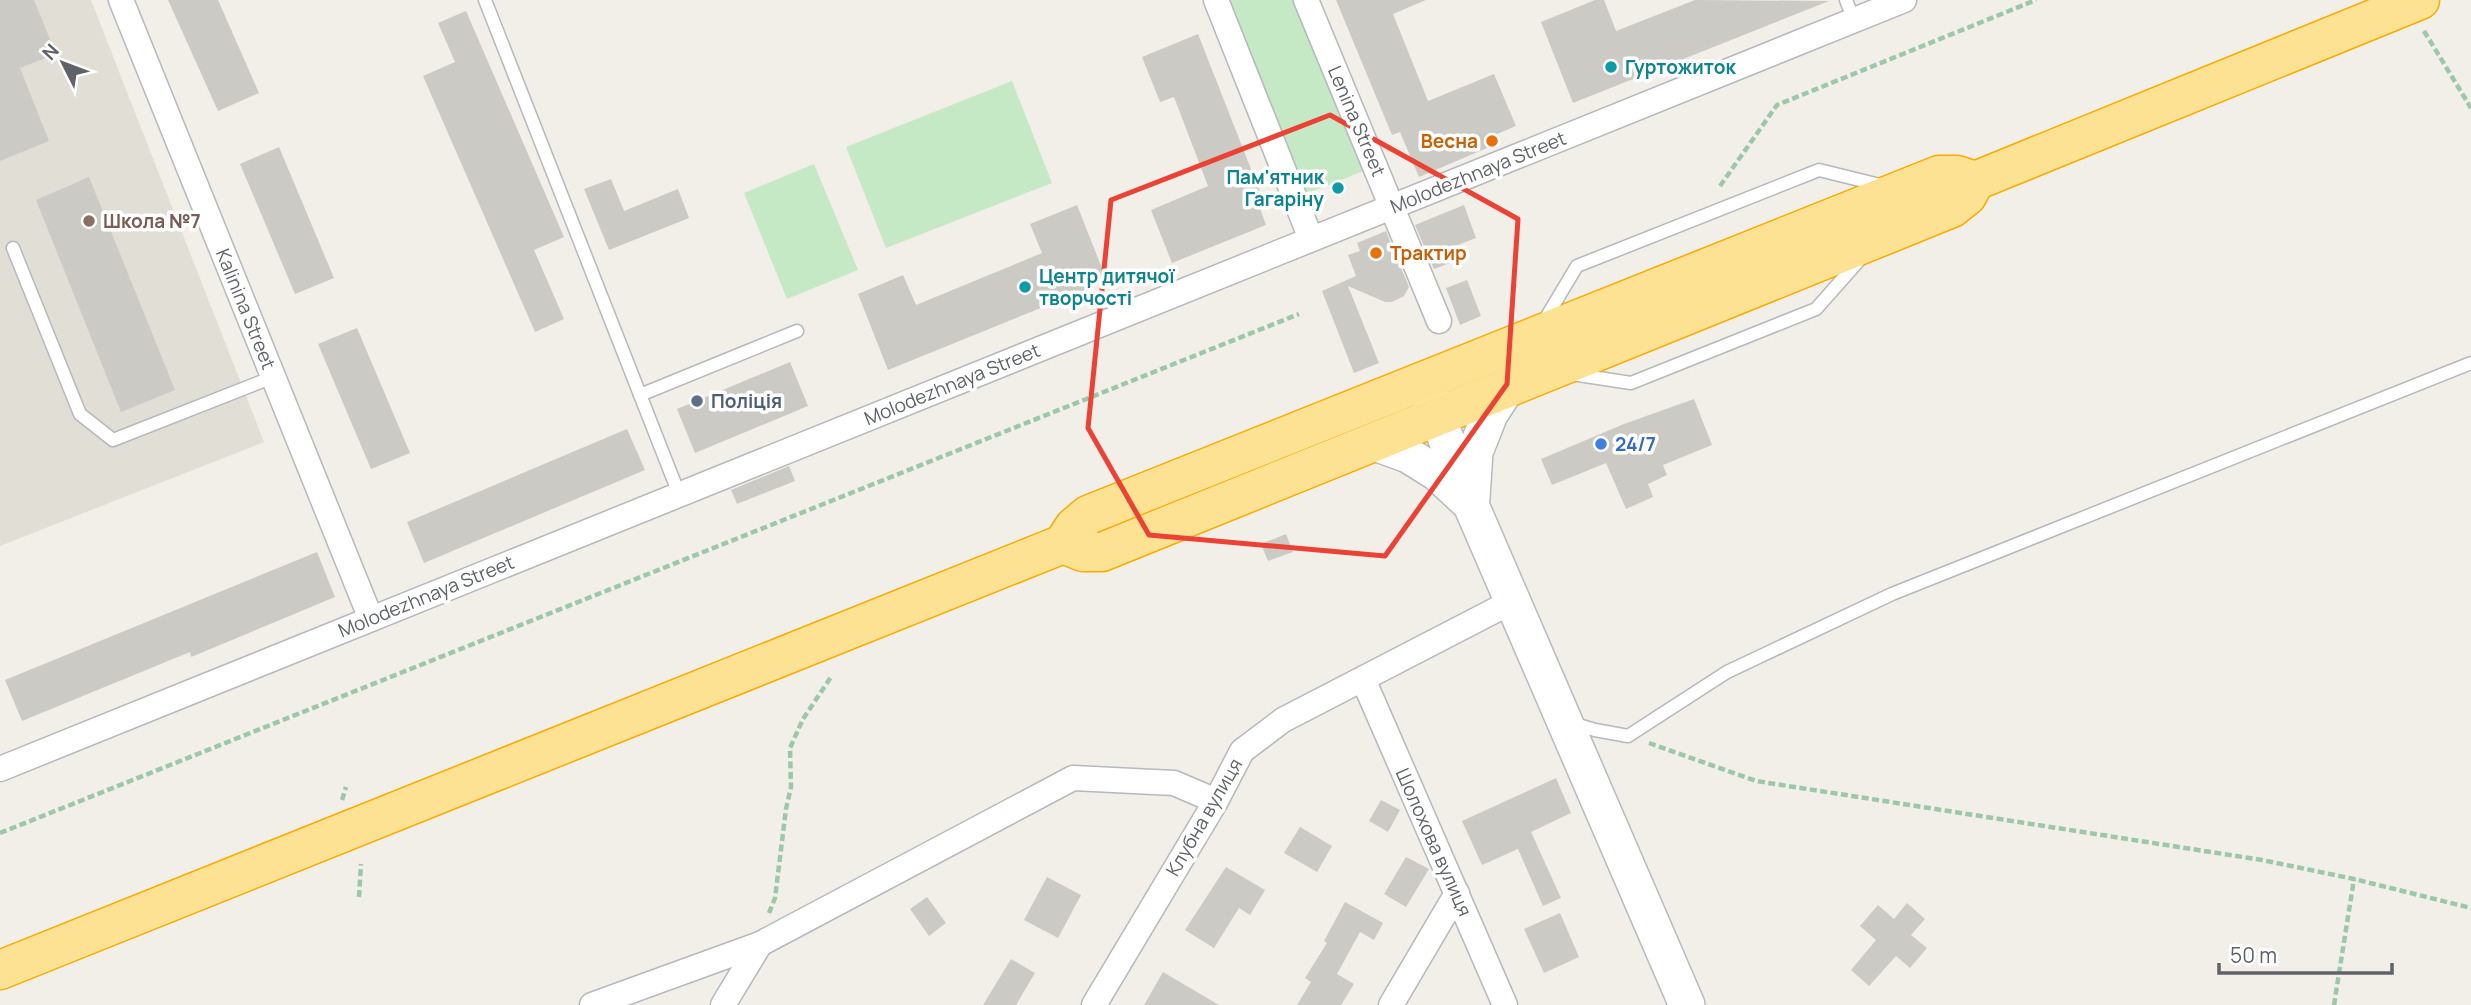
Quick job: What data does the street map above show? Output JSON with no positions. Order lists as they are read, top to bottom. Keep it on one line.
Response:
{"streets":{"street":["Lenina Street","Molodezhnaya Street","Kalinina Street","Клубна вулиця","Шолохова вулиця"]},"crossings":[["Lenina Street","Molodezhnaya Street"],["Molodezhnaya Street","Kalinina Street"],["Клубна вулиця","Шолохова вулиця"]],"places":["Гуртожиток","Весна","Пам'ятник Гагаріну","Школа №7","Трактир","Центр дитячої творчості","Поліція","24/7"],"scale_bar":"50 m","north":"top left"}
